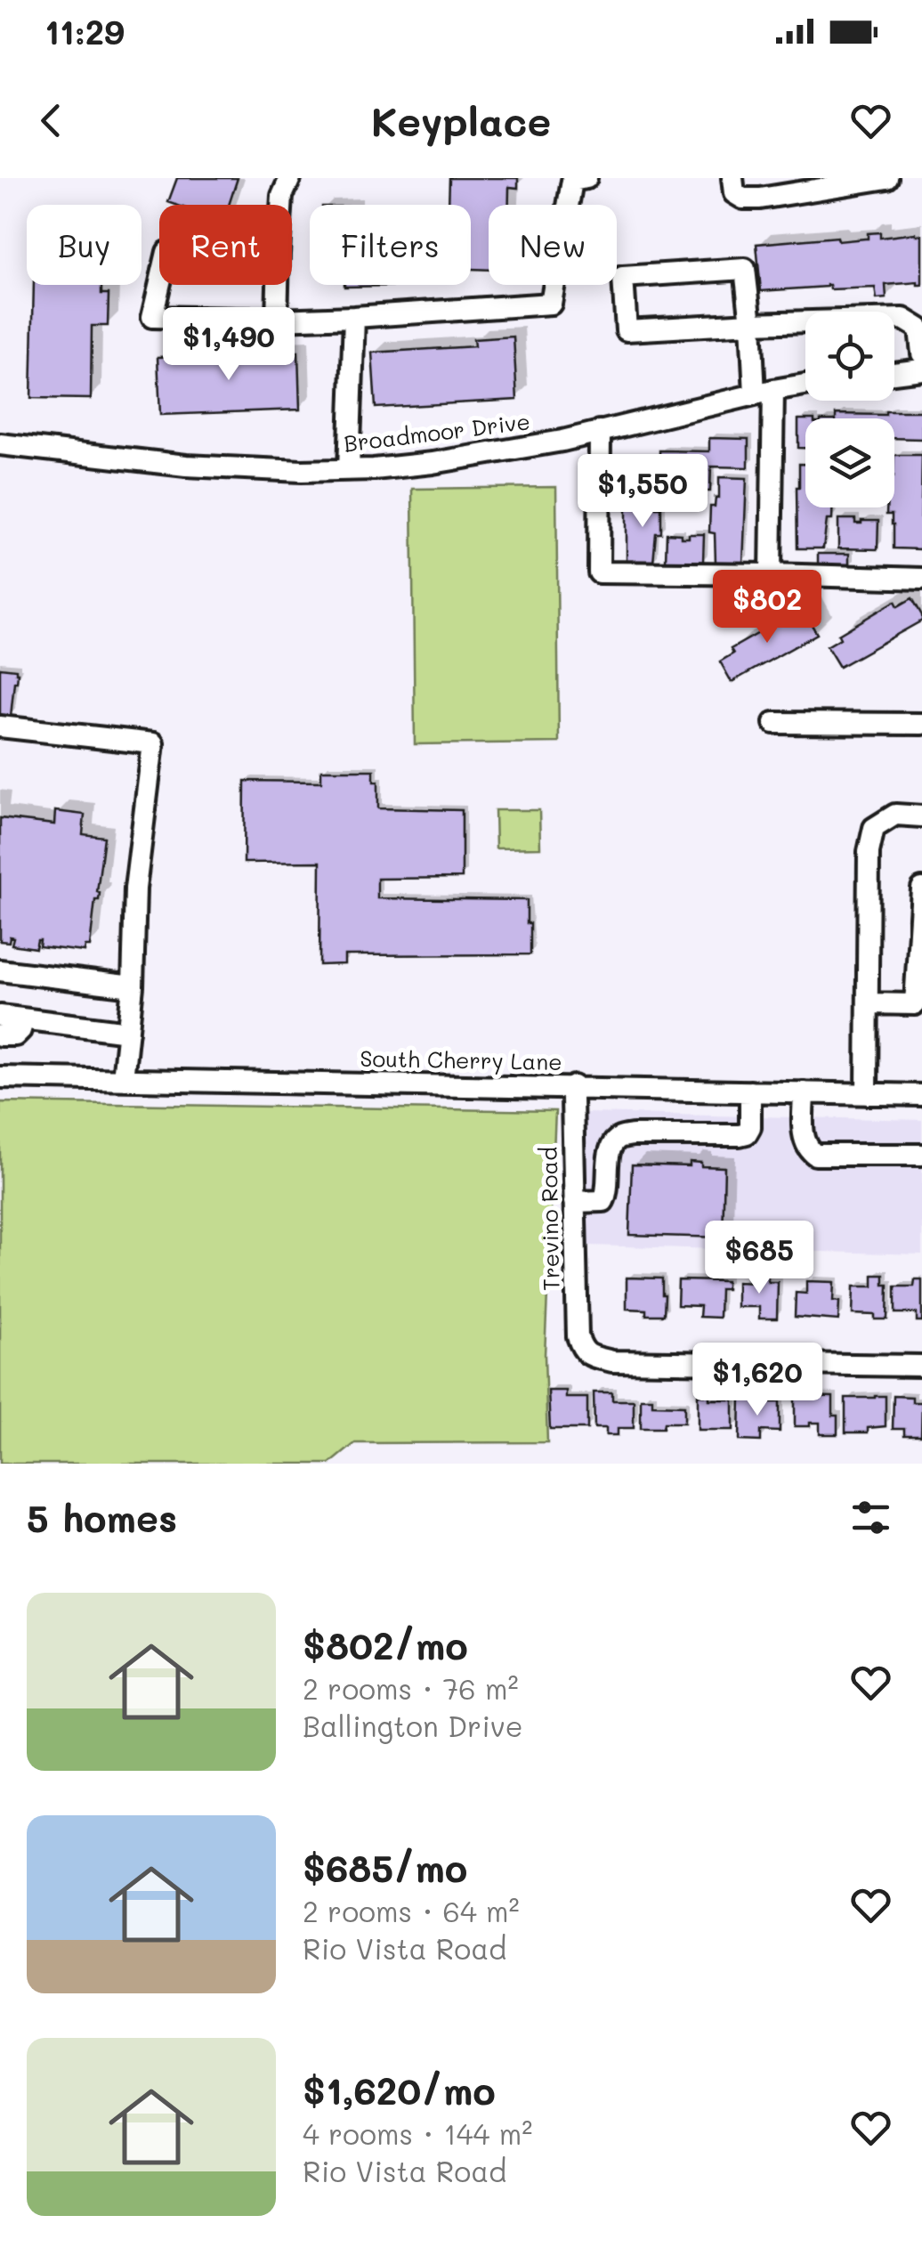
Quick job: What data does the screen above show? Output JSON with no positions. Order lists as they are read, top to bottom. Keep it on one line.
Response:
{"streets":{"street":["Broadmoor Drive","South Cherry Lane","Trevino Road"]},"crossings":[["South Cherry Lane","Trevino Road"]],"page":{"status":"11:29","header":"Keyplace","chip":["Buy","Rent","Filters","New"],"price":["$1,490","$1,550","$802","$685","$1,620"],"heading":"5 homes","list":[{"name":"$802/mo","note":"2 rooms · 76 m² · Ballington Drive"},{"name":"$685/mo","note":"2 rooms · 64 m² · Rio Vista Road"},{"name":"$1,620/mo","note":"4 rooms · 144 m² · Rio Vista Road"}]}}
